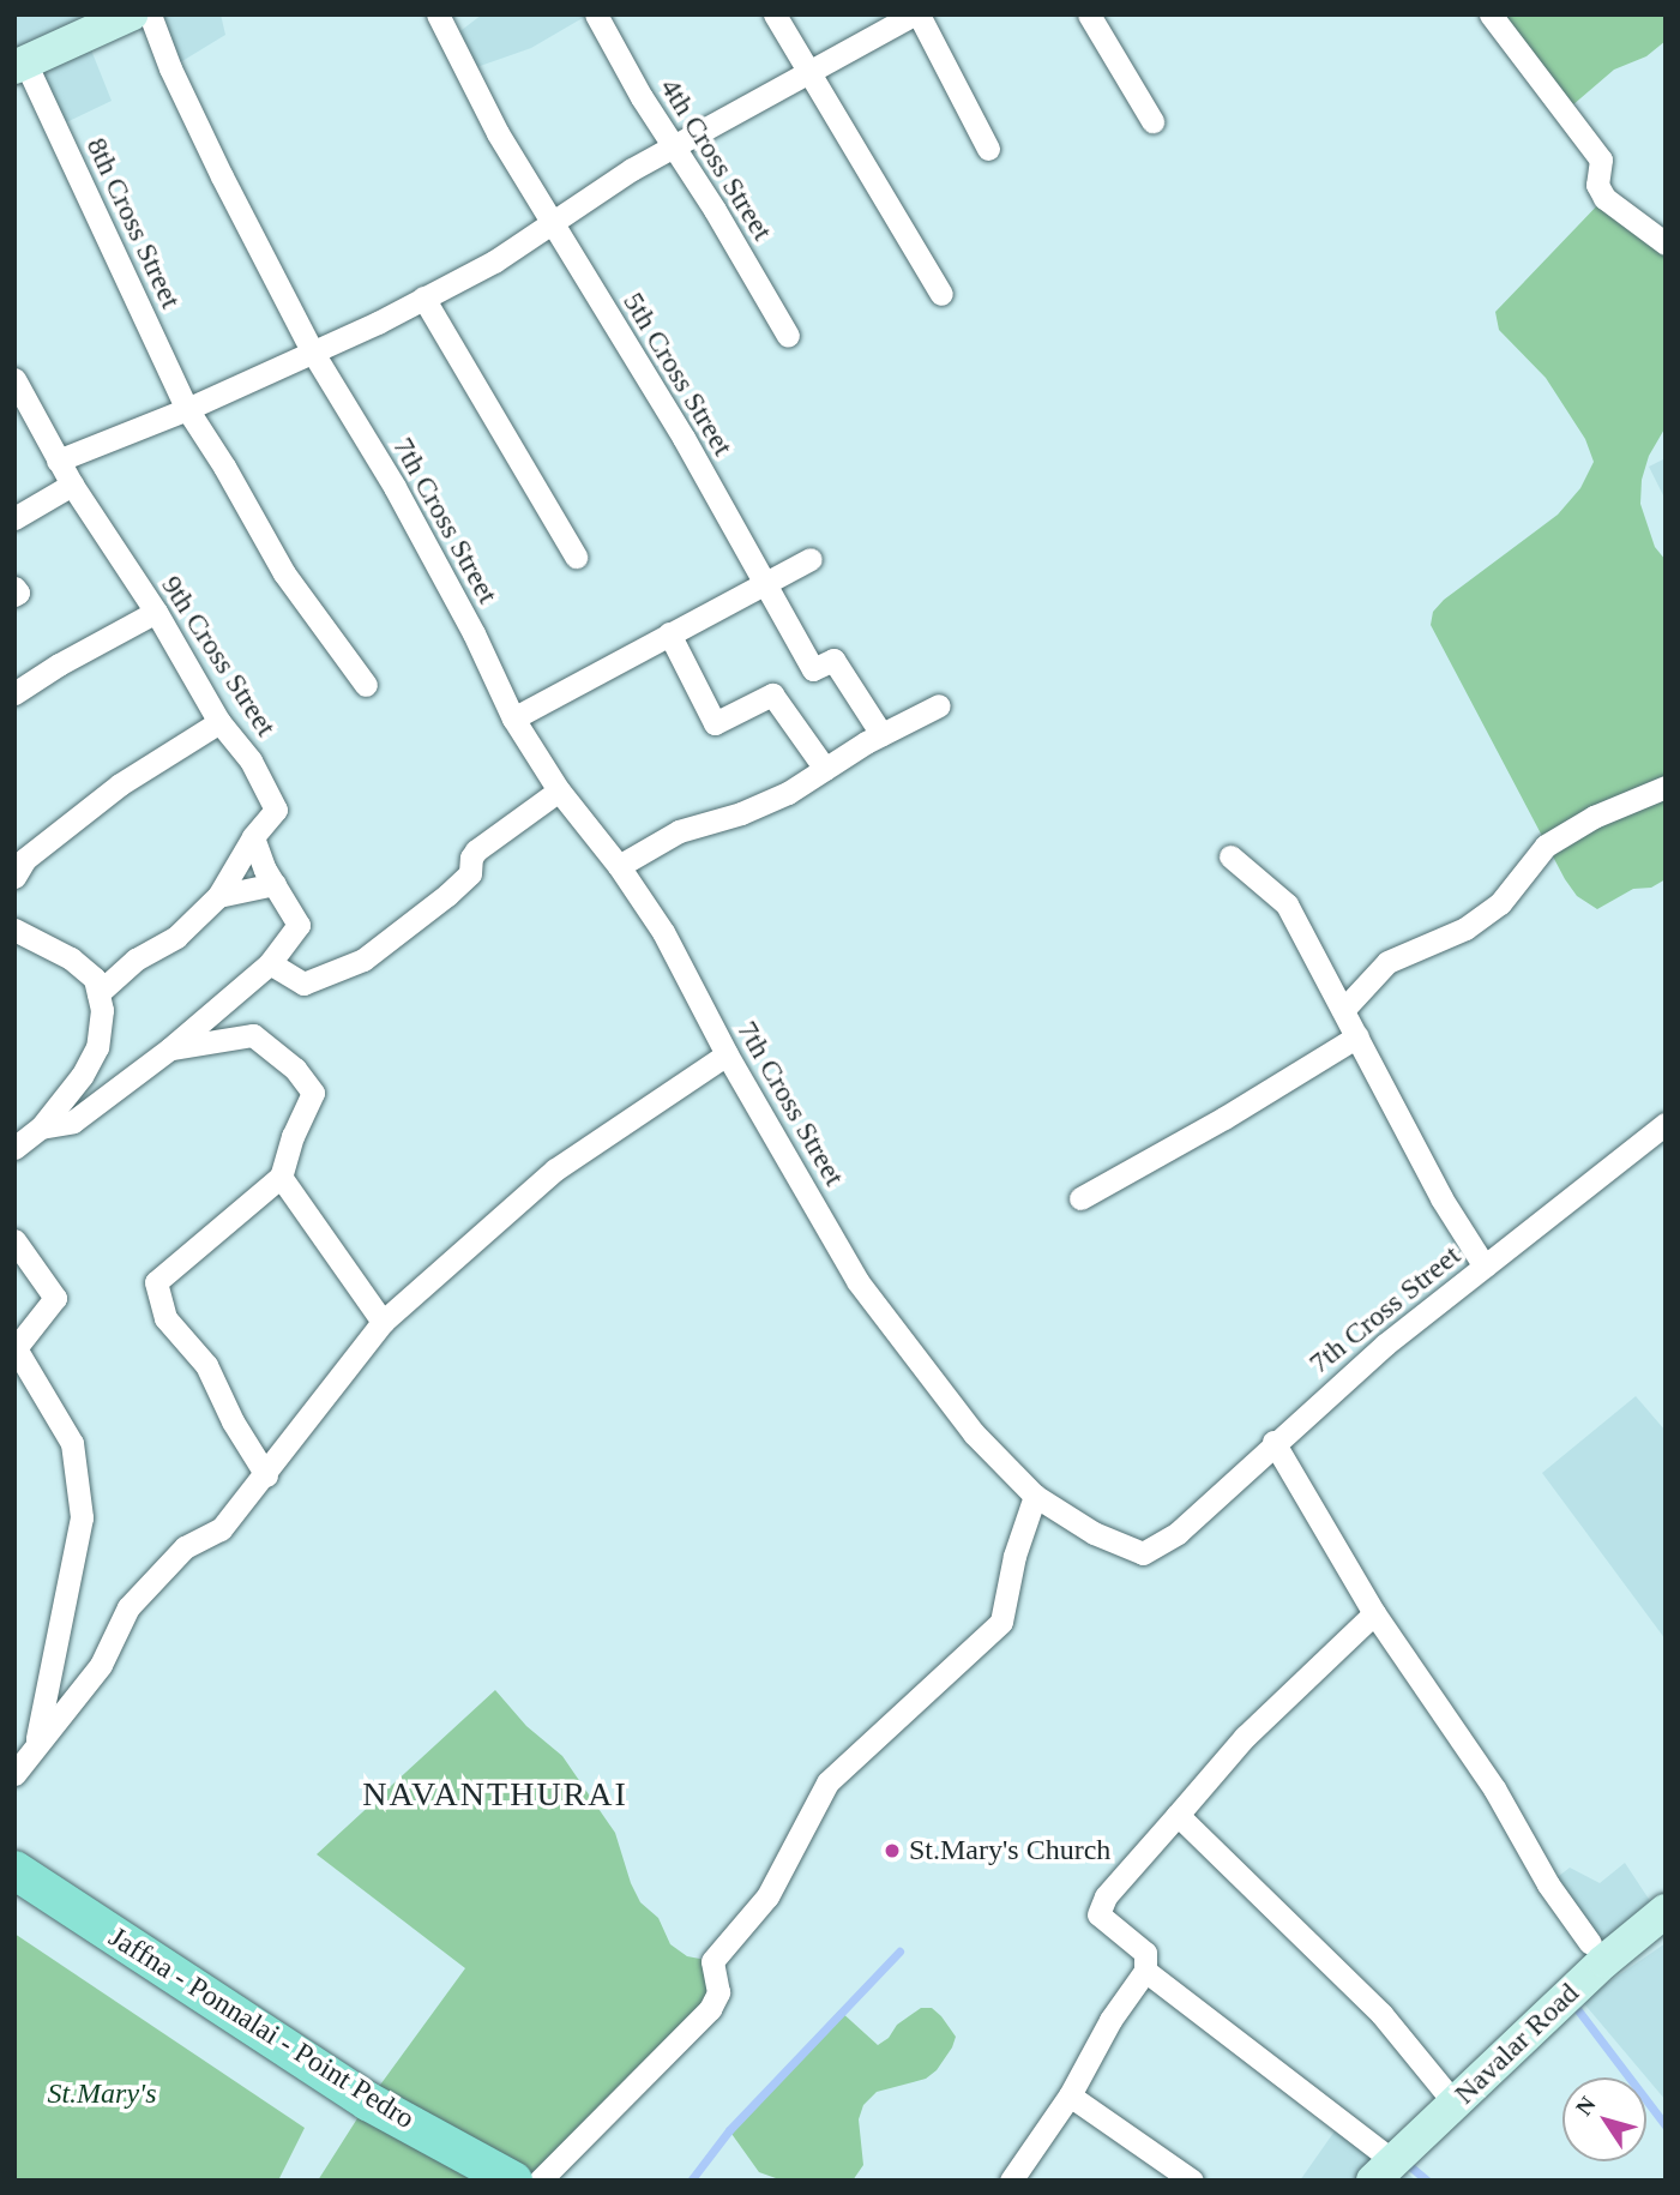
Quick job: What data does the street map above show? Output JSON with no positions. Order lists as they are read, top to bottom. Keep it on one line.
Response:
{"streets":{"main road":["Jaffna - Ponnalai - Point Pedro"],"street":["4th Cross Street","8th Cross Street","5th Cross Street","7th Cross Street","9th Cross Street","Navalar Road"]},"districts":["NAVANTHURAI"],"parks":["St.Mary's"],"places":["St.Mary's Church"],"north":"top left"}
